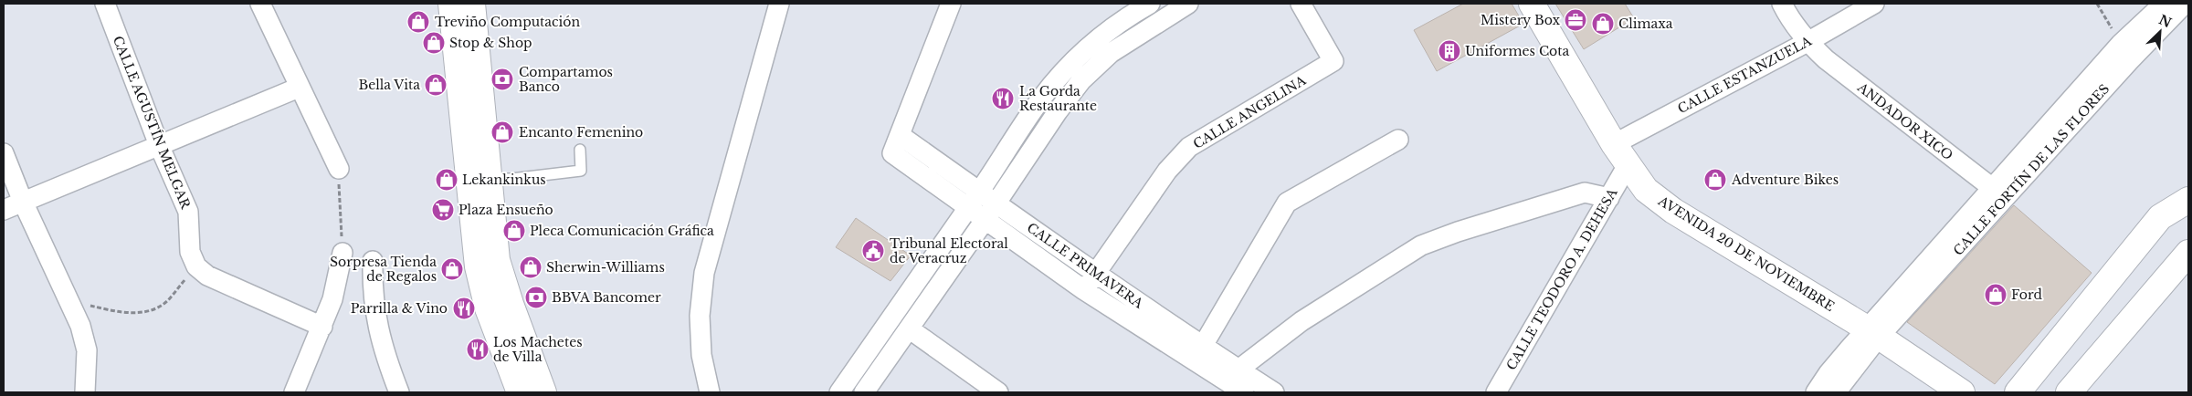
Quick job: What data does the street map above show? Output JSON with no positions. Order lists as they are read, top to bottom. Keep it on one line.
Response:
{"streets":{"main road":["AVENIDA 20 DE NOVIEMBRE"],"street":["CALLE ESTANZUELA","CALLE ANGELINA","ANDADOR XICO","CALLE AGUSTÍN MELGAR","CALLE FORTÍN DE LAS FLORES","CALLE PRIMAVERA","CALLE TEODORO A. DEHESA"]},"crossings":[["CALLE ESTANZUELA","ANDADOR XICO"],["CALLE ESTANZUELA","AVENIDA 20 DE NOVIEMBRE"],["CALLE ANGELINA","CALLE PRIMAVERA"],["ANDADOR XICO","CALLE FORTÍN DE LAS FLORES"],["CALLE FORTÍN DE LAS FLORES","AVENIDA 20 DE NOVIEMBRE"],["AVENIDA 20 DE NOVIEMBRE","CALLE TEODORO A. DEHESA"]],"places":{"office":["Mistery Box"],"shop":["Treviño Computación","Climaxa","Stop & Shop","Bella Vita","Encanto Femenino","Lekankinkus","Adventure Bikes","Pleca Comunicación Gráfica","Sherwin-Williams","Sorpresa Tienda de Regalos","Ford"],"building":["Uniformes Cota"],"bank":["Compartamos Banco","BBVA Bancomer"],"restaurant":["La Gorda Restaurante","Parrilla & Vino","Los Machetes de Villa"],"supermarket":["Plaza Ensueño"],"public building":["Tribunal Electoral de Veracruz"]},"north":"top right"}
